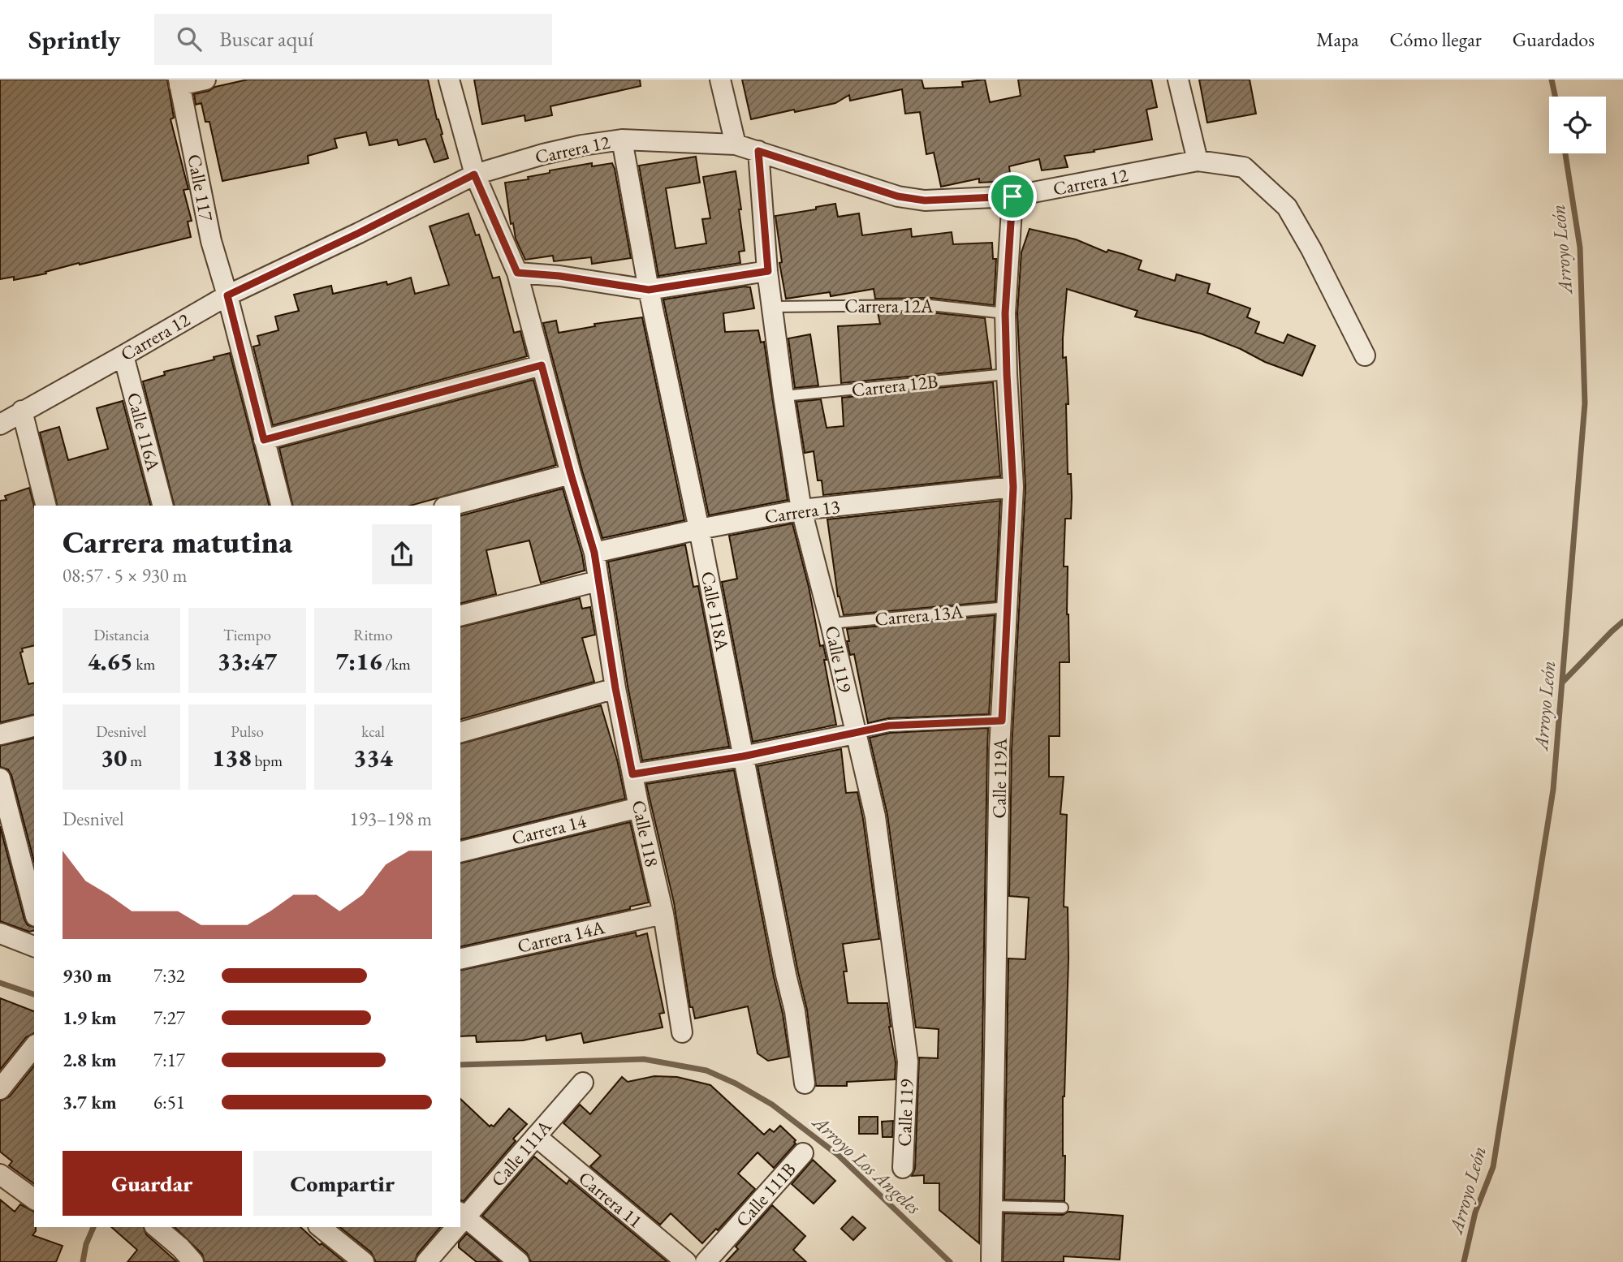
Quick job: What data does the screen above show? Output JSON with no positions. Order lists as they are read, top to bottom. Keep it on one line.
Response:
{"streets":{"street":["Carrera 12","Calle 117","Calle 116A","Carrera 13","Calle 118A","Calle 119","Calle 119A","Carrera 14","Calle 118","Carrera 14A","Calle 111A","Calle 111B","Carrera 11"],"lane":["Carrera 12A","Carrera 12B","Carrera 13A"]},"crossings":[["Carrera 12","Calle 117"],["Carrera 12","Calle 116A"],["Carrera 12","Calle 118A"],["Carrera 12","Calle 119"],["Carrera 12","Calle 119A"],["Carrera 12","Calle 118"],["Carrera 12A","Calle 119"],["Carrera 12A","Calle 119A"],["Carrera 12B","Calle 119"],["Carrera 12B","Calle 119A"],["Carrera 13","Calle 118A"],["Carrera 13","Calle 119"],["Carrera 13","Calle 119A"],["Carrera 13","Calle 118"],["Carrera 13A","Calle 119"],["Carrera 13A","Calle 119A"],["Carrera 14","Calle 118"],["Calle 118","Carrera 14A"],["Calle 111A","Carrera 11"]],"water":["Arroyo León","Arroyo Los Angeles"],"page":{"header":"Sprintly","search":"Buscar aquí","nav":["Mapa","Cómo llegar","Guardados"],"heading":["Carrera matutina","08:57 · 5 × 930 m"],"stats":[["Distancia","4.65 km"],["Tiempo","33:47"],["Ritmo","7:16 /km"],["Desnivel","30 m"],["Pulso","138 bpm"],["kcal","334"]],"chart":["Desnivel","193–198 m"],"list":[{"name":"930 m","note":"7:32"},{"name":"1.9 km","note":"7:27"},{"name":"2.8 km","note":"7:17"},{"name":"3.7 km","note":"6:51"}],"buttons":["Guardar","Compartir"]}}
